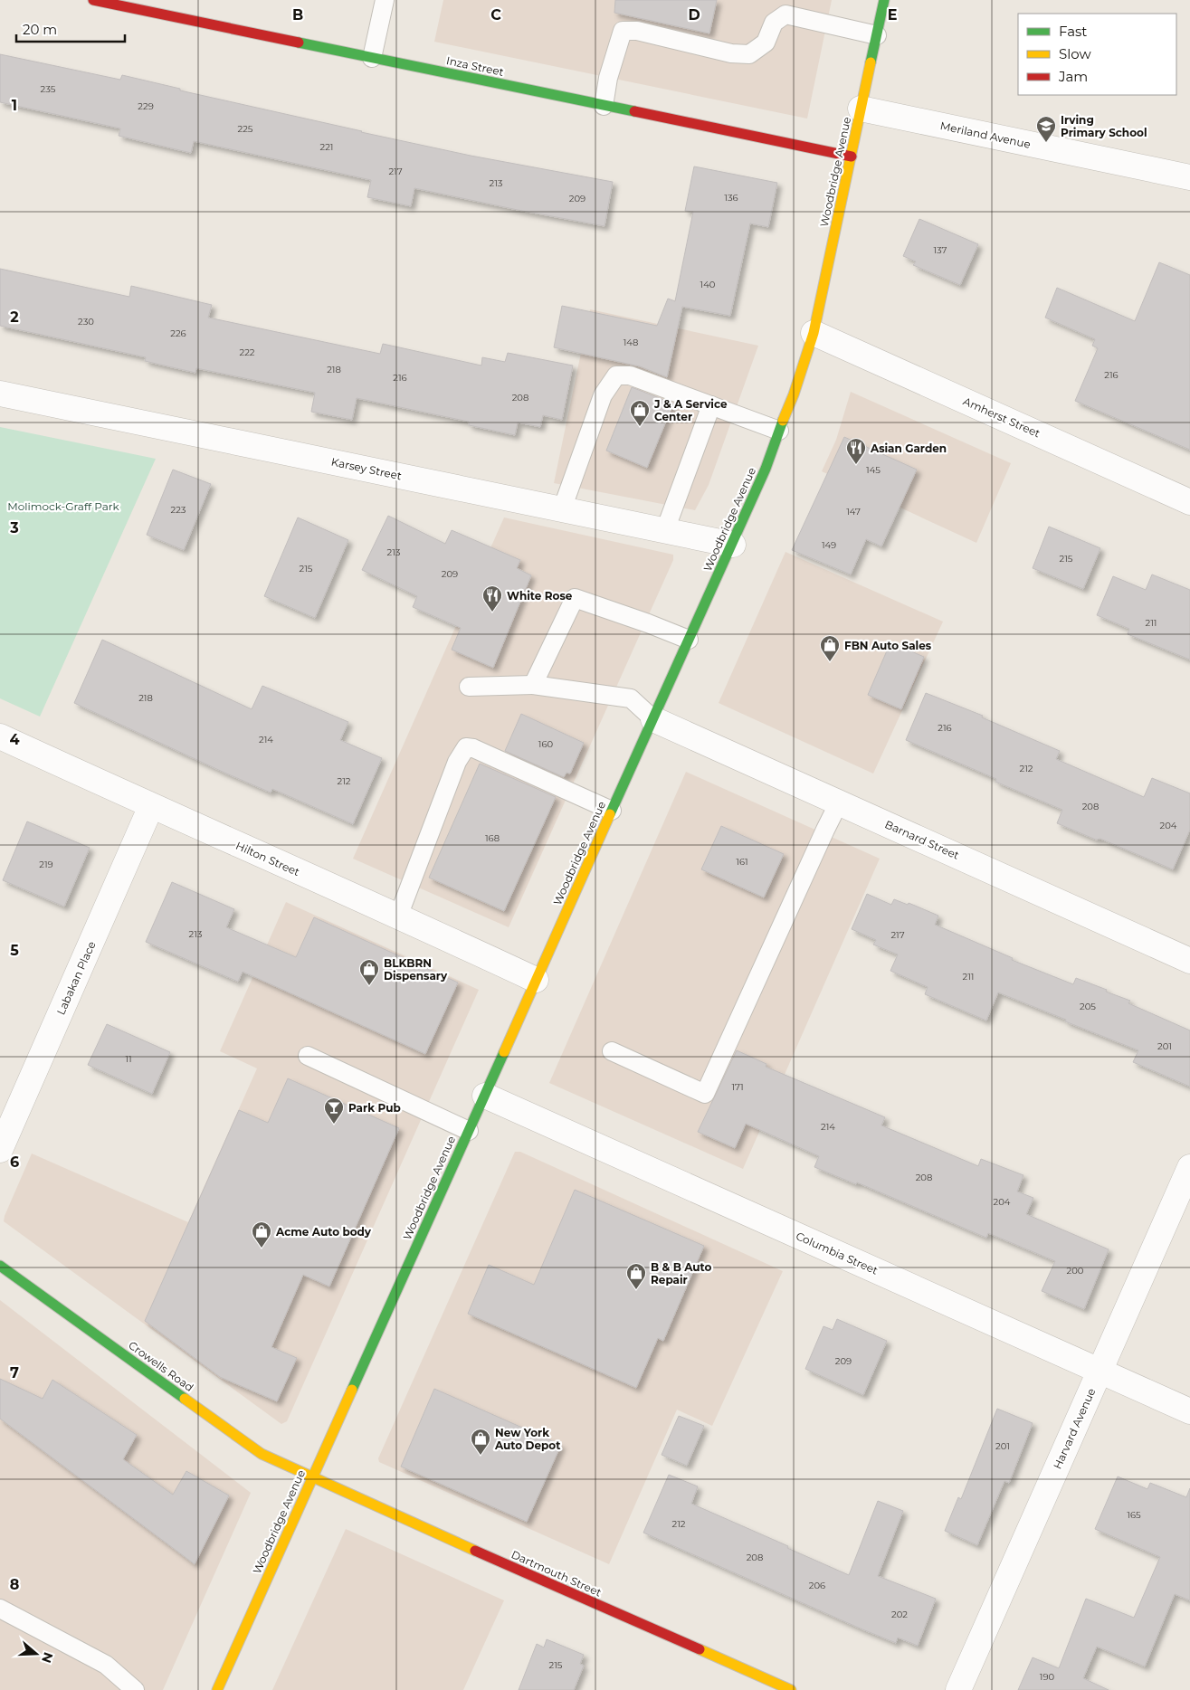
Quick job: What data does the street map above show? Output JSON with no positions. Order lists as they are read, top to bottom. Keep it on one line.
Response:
{"streets":{"main road":["Inza Street","Woodbridge Avenue","Crowells Road","Dartmouth Street"],"street":["Meriland Avenue","Amherst Street","Karsey Street","Barnard Street","Hilton Street","Labakan Place","Columbia Street","Harvard Avenue"]},"crossings":[["Inza Street","Woodbridge Avenue"],["Meriland Avenue","Woodbridge Avenue"],["Woodbridge Avenue","Amherst Street"],["Woodbridge Avenue","Karsey Street"],["Woodbridge Avenue","Barnard Street"],["Woodbridge Avenue","Hilton Street"],["Woodbridge Avenue","Columbia Street"],["Woodbridge Avenue","Crowells Road"],["Woodbridge Avenue","Dartmouth Street"],["Hilton Street","Labakan Place"],["Columbia Street","Harvard Avenue"],["Crowells Road","Dartmouth Street"]],"parks":["Molimock-Graff Park"],"places":{"school or university":["Irving Primary School"],"shop":["J & A Service Center","FBN Auto Sales","BLKBRN Dispensary","Acme Auto body","B & B Auto Repair","New York Auto Depot"],"restaurant":["Asian Garden","White Rose"],"bar":["Park Pub"]},"house_numbers":["235","229","225","221","217","213","136","209","137","140","230","226","148","222","218","216","216","208","145","223","147","149","213","215","215","209","211","218","216","214","160","212","212","208","204","168","161","219","213","217","211","205","201","11","171","214","208","204","200","209","201","165","212","208","206","202","215","190"],"legend":["Fast","Slow","Jam"],"scale_bar":"20 m","north":"right","grid":{"columns":["B","C","D","E"],"rows":["1","2","3","4","5","6","7","8"]}}
